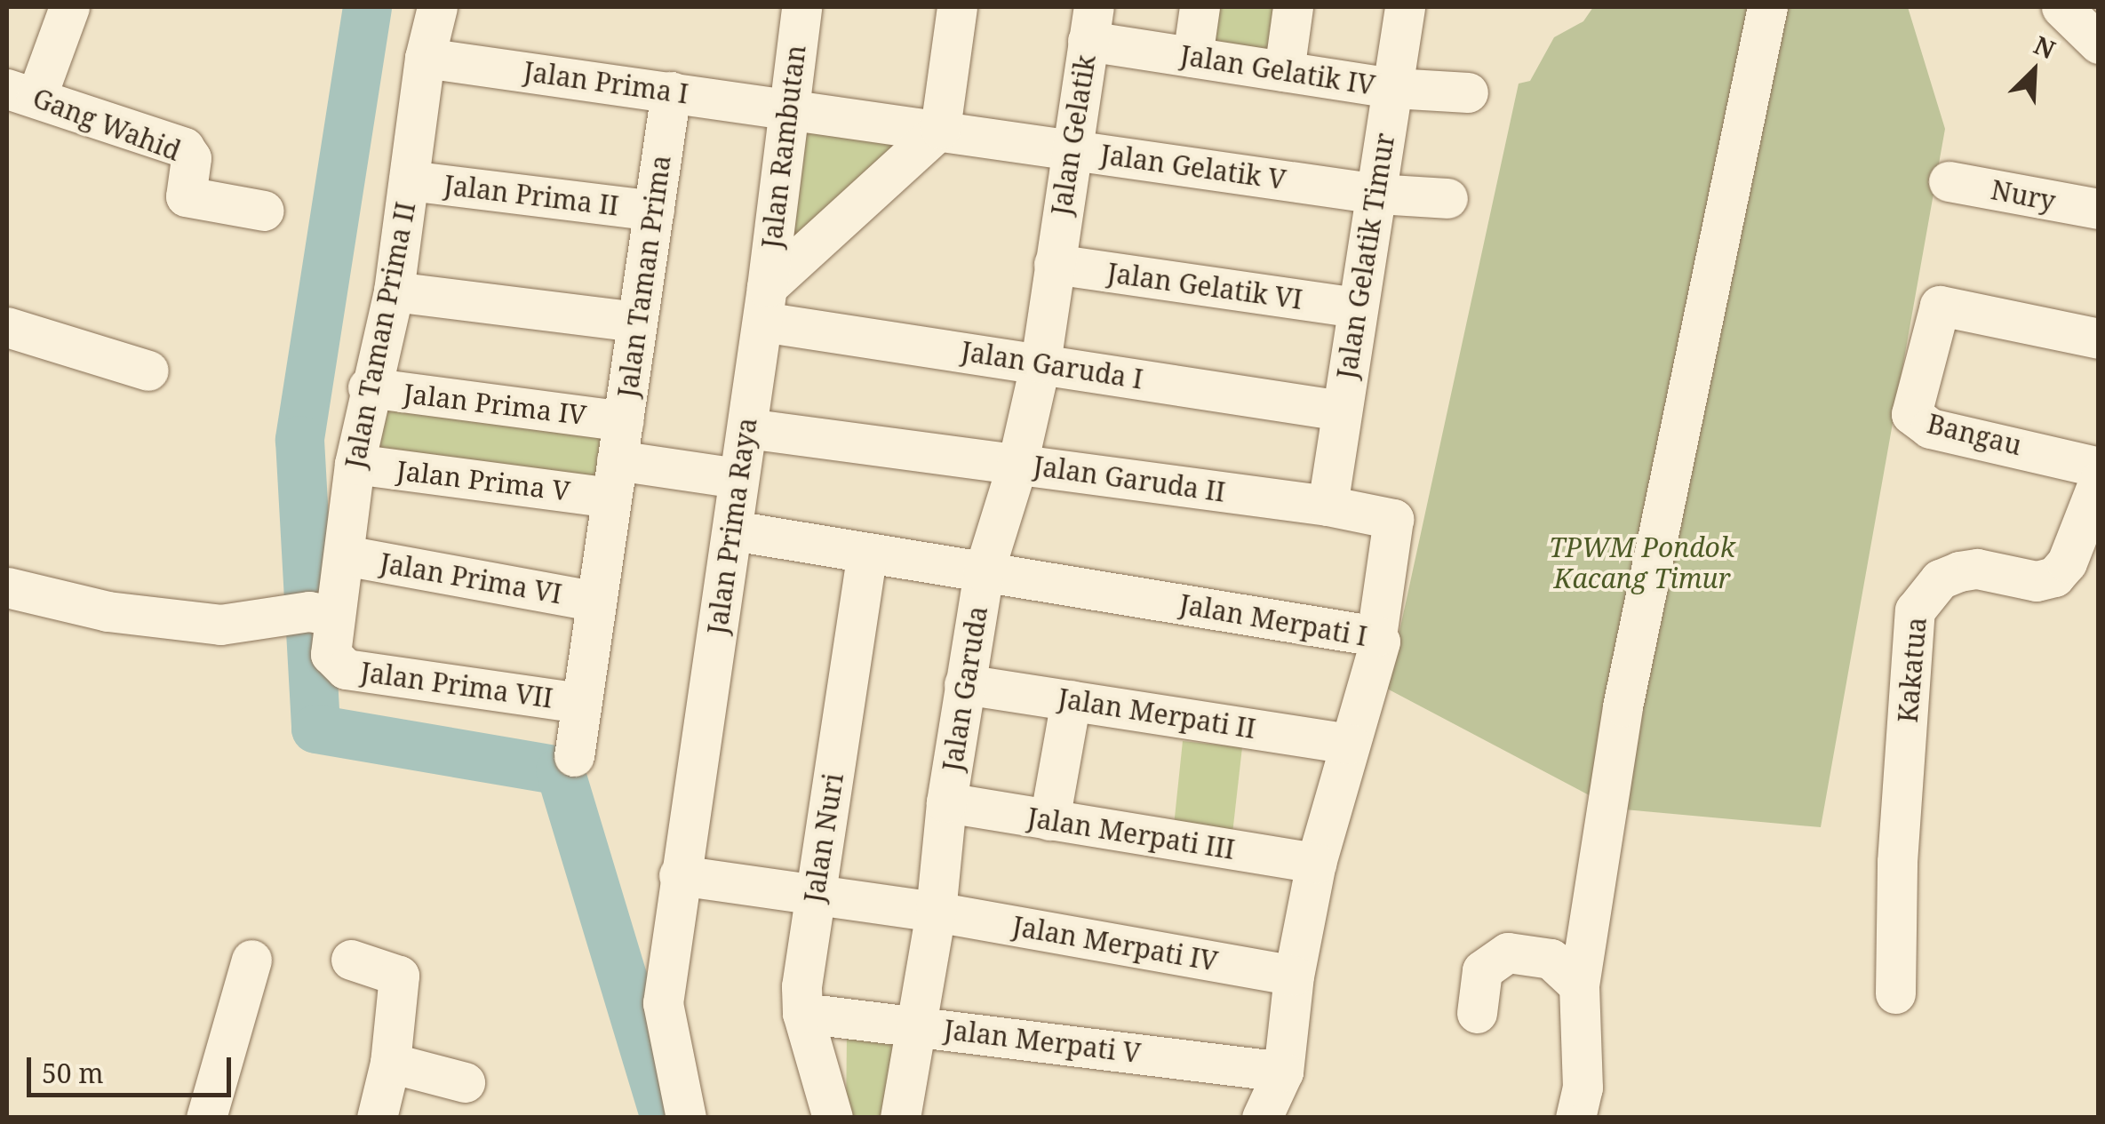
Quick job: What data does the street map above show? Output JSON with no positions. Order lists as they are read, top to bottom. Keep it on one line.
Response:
{"streets":{"street":["Jalan Gelatik IV","Jalan Prima I","Gang Wahid","Jalan Gelatik","Jalan Rambutan","Jalan Gelatik V","Jalan Prima II","Nury","Jalan Gelatik Timur","Jalan Taman Prima","Jalan Gelatik VI","Jalan Taman Prima II","Jalan Garuda I","Jalan Prima IV","Bangau","Jalan Garuda II","Jalan Prima V","Jalan Prima Raya","Jalan Prima VI","Jalan Merpati I","Kakatua","Jalan Prima VII","Jalan Garuda","Jalan Merpati II","Jalan Merpati III","Jalan Nuri","Jalan Merpati IV","Jalan Merpati V"]},"crossings":[["Jalan Gelatik IV","Jalan Gelatik"],["Jalan Gelatik IV","Jalan Gelatik Timur"],["Jalan Prima I","Jalan Rambutan"],["Jalan Prima I","Jalan Gelatik V"],["Jalan Prima I","Jalan Taman Prima"],["Jalan Prima I","Jalan Taman Prima II"],["Jalan Gelatik","Jalan Gelatik V"],["Jalan Gelatik","Jalan Gelatik VI"],["Jalan Gelatik","Jalan Garuda"],["Jalan Rambutan","Jalan Garuda I"],["Jalan Rambutan","Jalan Prima Raya"],["Jalan Gelatik V","Jalan Gelatik Timur"],["Jalan Prima II","Jalan Taman Prima"],["Jalan Prima II","Jalan Taman Prima II"],["Jalan Gelatik Timur","Jalan Gelatik VI"],["Jalan Gelatik Timur","Jalan Garuda I"],["Jalan Gelatik Timur","Jalan Garuda II"],["Jalan Taman Prima","Jalan Prima IV"],["Jalan Taman Prima","Jalan Prima V"],["Jalan Taman Prima","Jalan Prima VI"],["Jalan Taman Prima","Jalan Prima VII"],["Jalan Gelatik VI","Jalan Garuda"],["Jalan Taman Prima II","Jalan Prima IV"],["Jalan Taman Prima II","Jalan Prima V"],["Jalan Taman Prima II","Jalan Prima VI"],["Jalan Taman Prima II","Jalan Prima VII"],["Jalan Garuda I","Jalan Prima Raya"],["Jalan Garuda I","Jalan Garuda"],["Bangau","Kakatua"],["Jalan Garuda II","Jalan Prima Raya"],["Jalan Garuda II","Jalan Merpati I"],["Jalan Garuda II","Jalan Garuda"],["Jalan Prima Raya","Jalan Merpati I"],["Jalan Prima Raya","Jalan Merpati IV"],["Jalan Merpati I","Jalan Garuda"],["Jalan Merpati I","Jalan Merpati II"],["Jalan Merpati I","Jalan Merpati III"],["Jalan Merpati I","Jalan Nuri"],["Jalan Merpati I","Jalan Merpati IV"],["Jalan Merpati I","Jalan Merpati V"],["Jalan Garuda","Jalan Merpati II"],["Jalan Garuda","Jalan Merpati III"],["Jalan Garuda","Jalan Merpati IV"],["Jalan Garuda","Jalan Merpati V"],["Jalan Nuri","Jalan Merpati IV"],["Jalan Nuri","Jalan Merpati V"]],"parks":["TPWM Pondok Kacang Timur"],"scale_bar":"50 m","north":"top right"}
